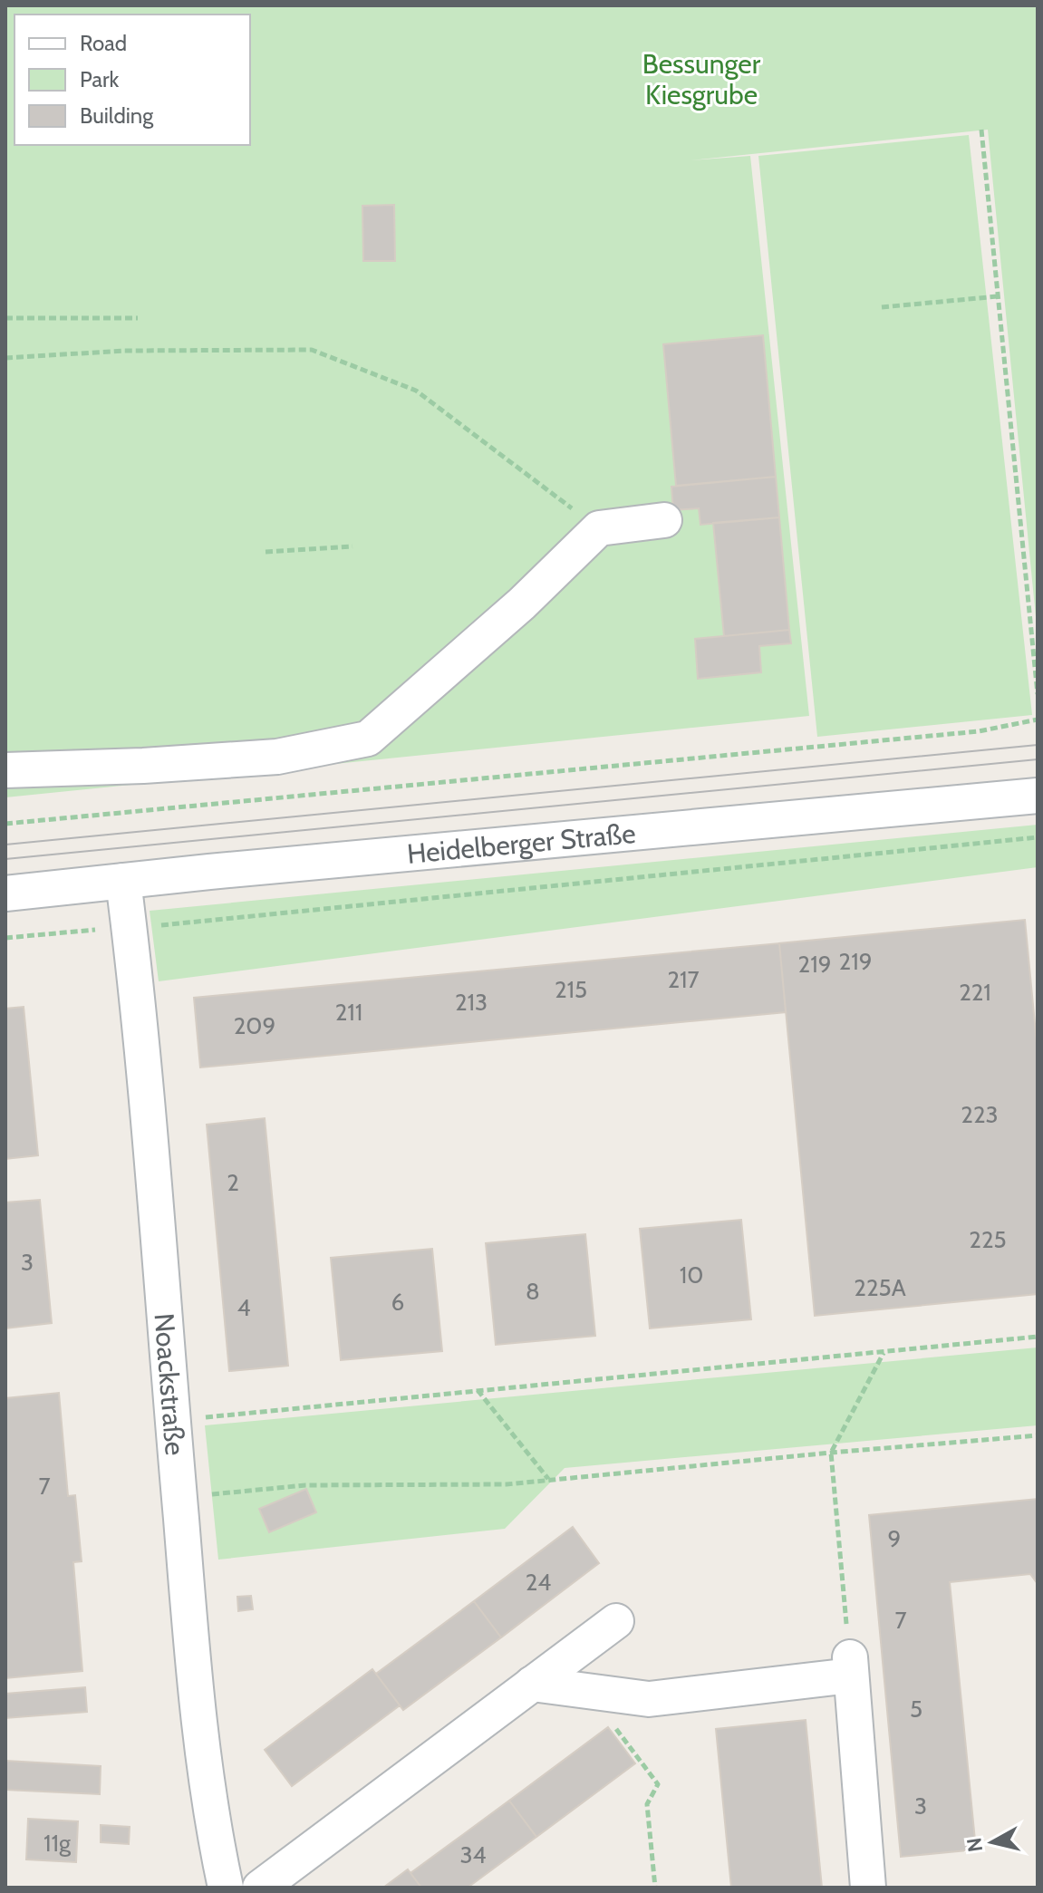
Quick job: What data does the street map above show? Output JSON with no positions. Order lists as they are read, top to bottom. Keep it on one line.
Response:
{"streets":{"street":["Heidelberger Straße","Noackstraße"]},"crossings":[["Heidelberger Straße","Noackstraße"]],"parks":["Bessunger Kiesgrube"],"house_numbers":["219","219","217","215","221","213","211","209","223","2","225","3","10","225A","8","6","4","7","9","24","7","5","3","11g","34"],"legend":["Road","Park","Building"],"north":"left"}
